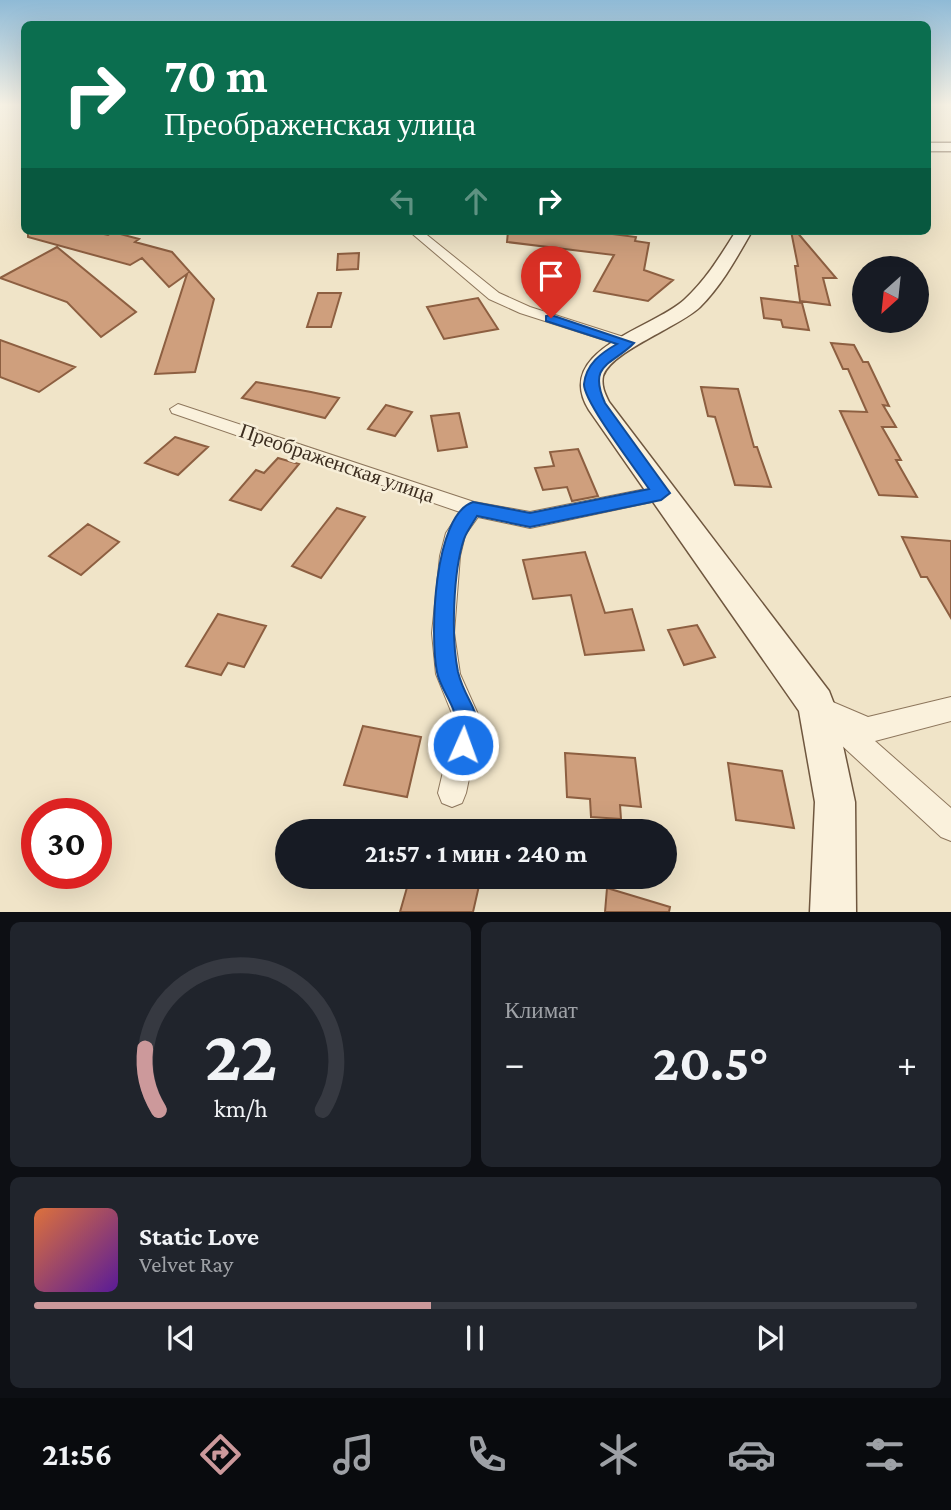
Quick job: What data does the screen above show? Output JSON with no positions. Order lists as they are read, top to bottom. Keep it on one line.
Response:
{"streets":{"street":["Преображенская улица"]},"north":"bottom left","page":{"turn":["70 m","Преображенская улица"],"limit":"30","trip":"21:57 · 1 мин · 240 m","tile":"Климат","heat":["−","20.5°","+"],"song":["Static Love","Velvet Ray"],"tabs":"21:56","gauge":["22","km/h"]}}
